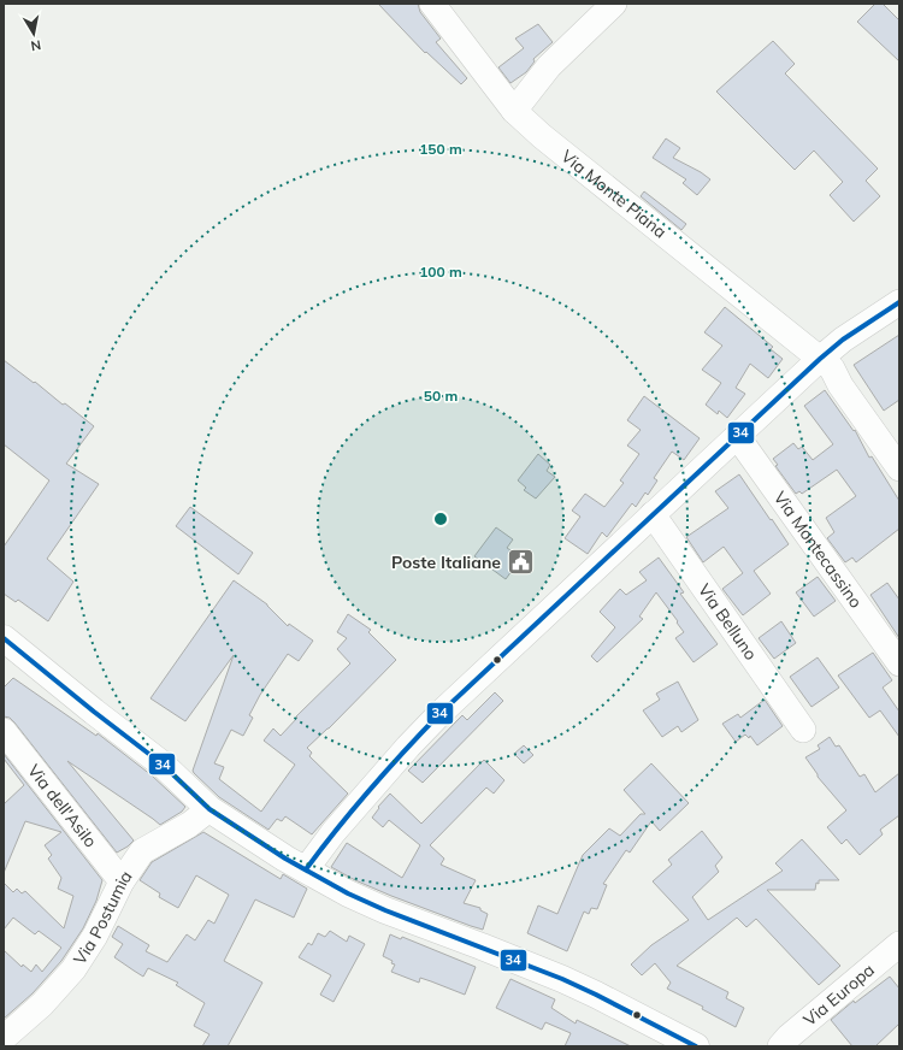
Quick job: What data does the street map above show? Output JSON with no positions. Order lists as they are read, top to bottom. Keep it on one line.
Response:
{"streets":{"street":["Via Monte Piana","Via Montecassino","Via Belluno","Via dell'Asilo","Via Postumia","Via Europa"]},"crossings":[["Via dell'Asilo","Via Postumia"]],"places":{"public building":["Poste Italiane"]},"lines":["transit line 34"],"north":"bottom","rings":["150 m","100 m","50 m"]}
